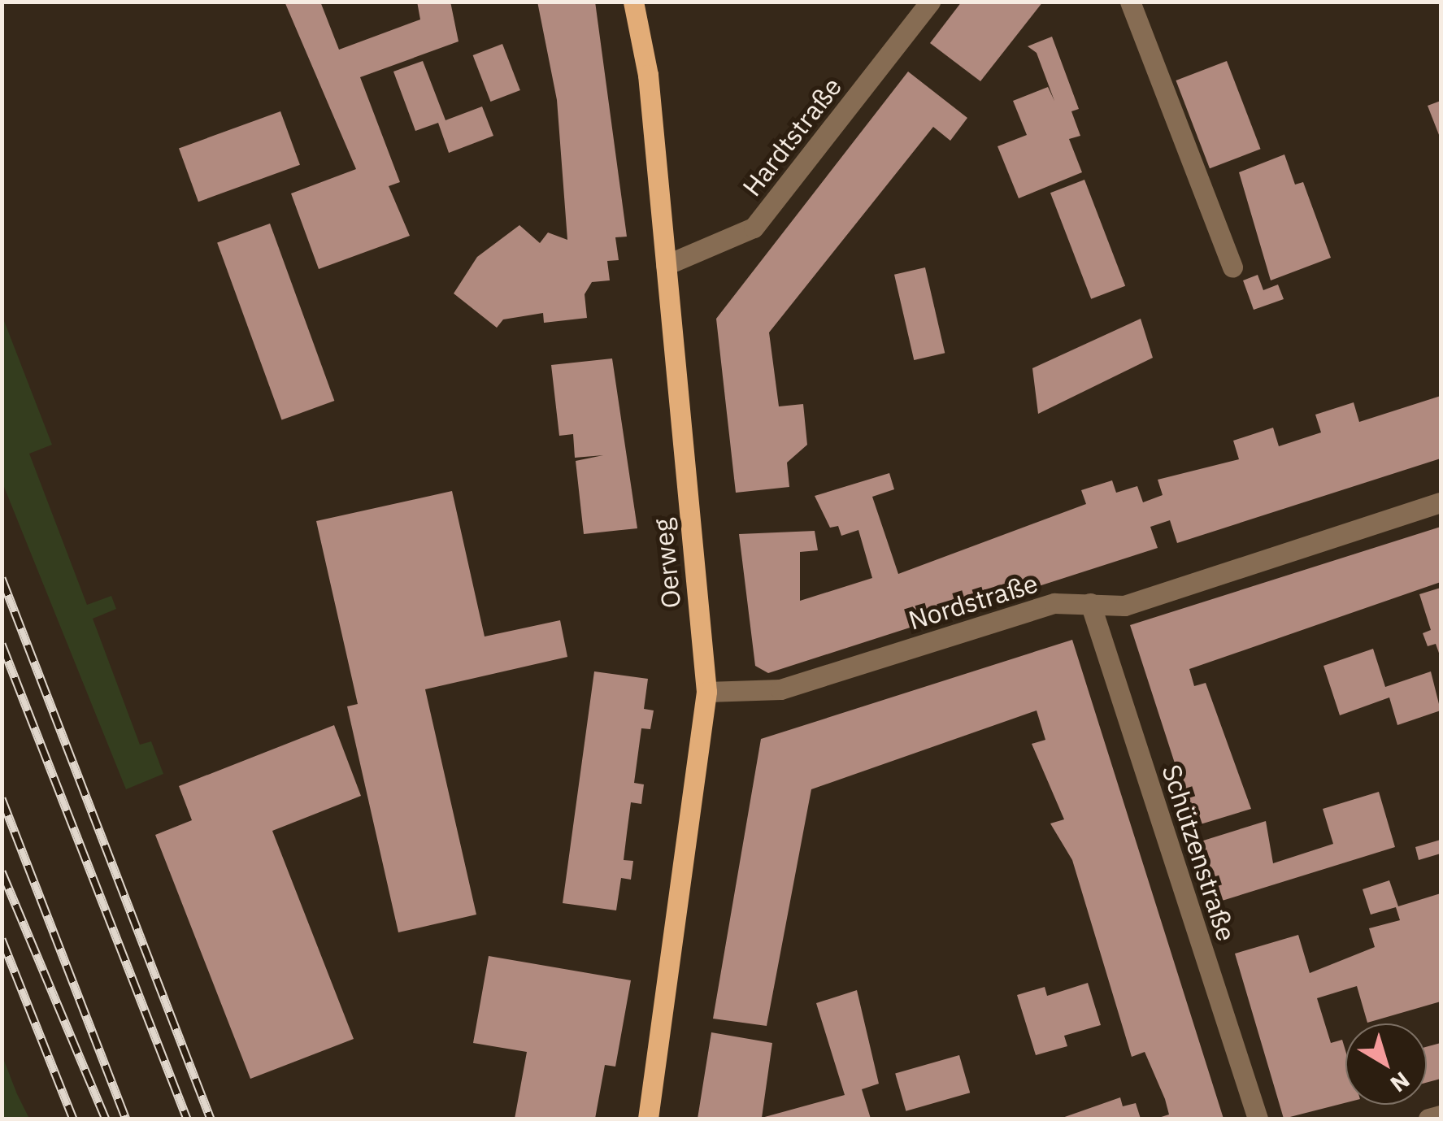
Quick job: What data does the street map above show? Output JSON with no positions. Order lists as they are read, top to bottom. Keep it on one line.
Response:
{"streets":{"main road":["Oerweg"],"street":["Hardtstraße","Nordstraße","Schützenstraße"]},"crossings":[["Hardtstraße","Oerweg"],["Oerweg","Nordstraße"],["Nordstraße","Schützenstraße"]],"north":"bottom right"}
